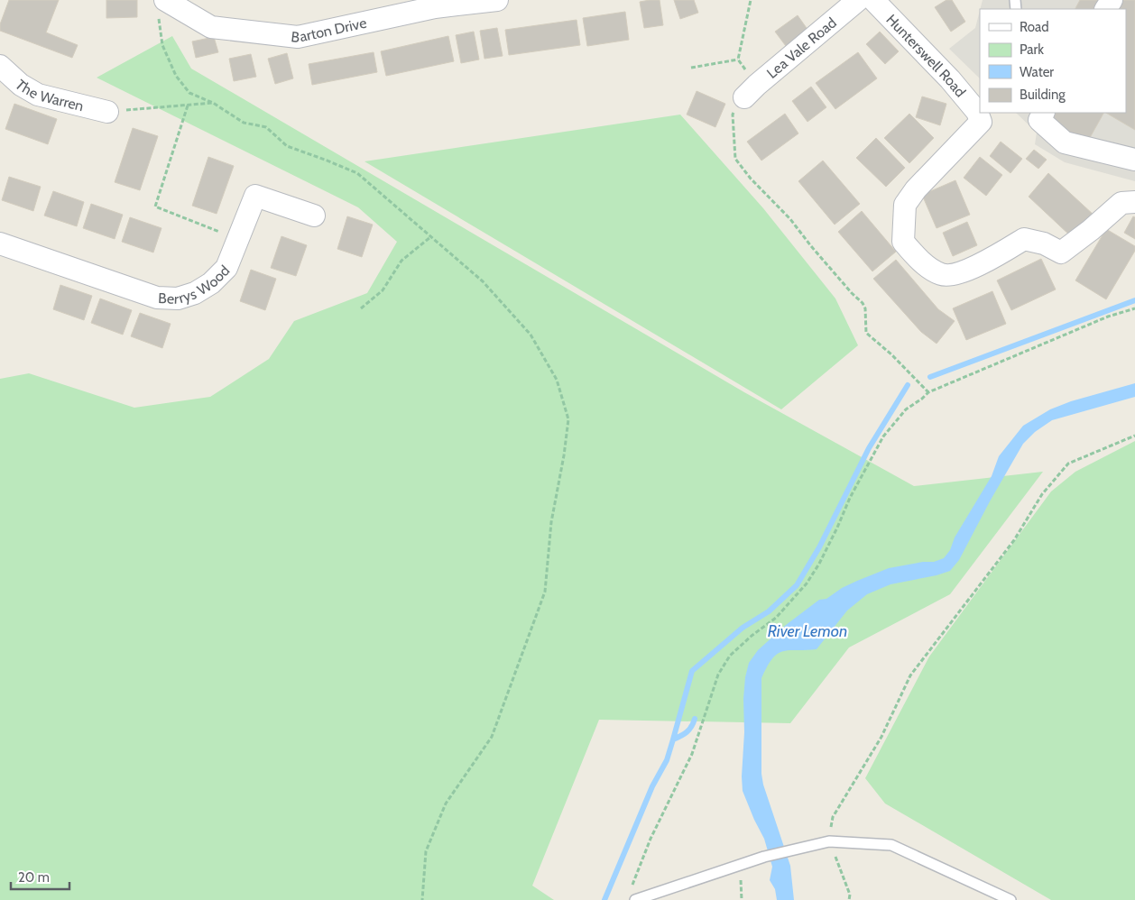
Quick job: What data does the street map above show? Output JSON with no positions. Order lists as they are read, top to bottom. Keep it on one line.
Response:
{"streets":{"street":["Barton Drive","Lea Vale Road","Hunterswell Road","The Warren","Berrys Wood"]},"water":["River Lemon"],"legend":["Road","Park","Water","Building"],"scale_bar":"20 m"}
